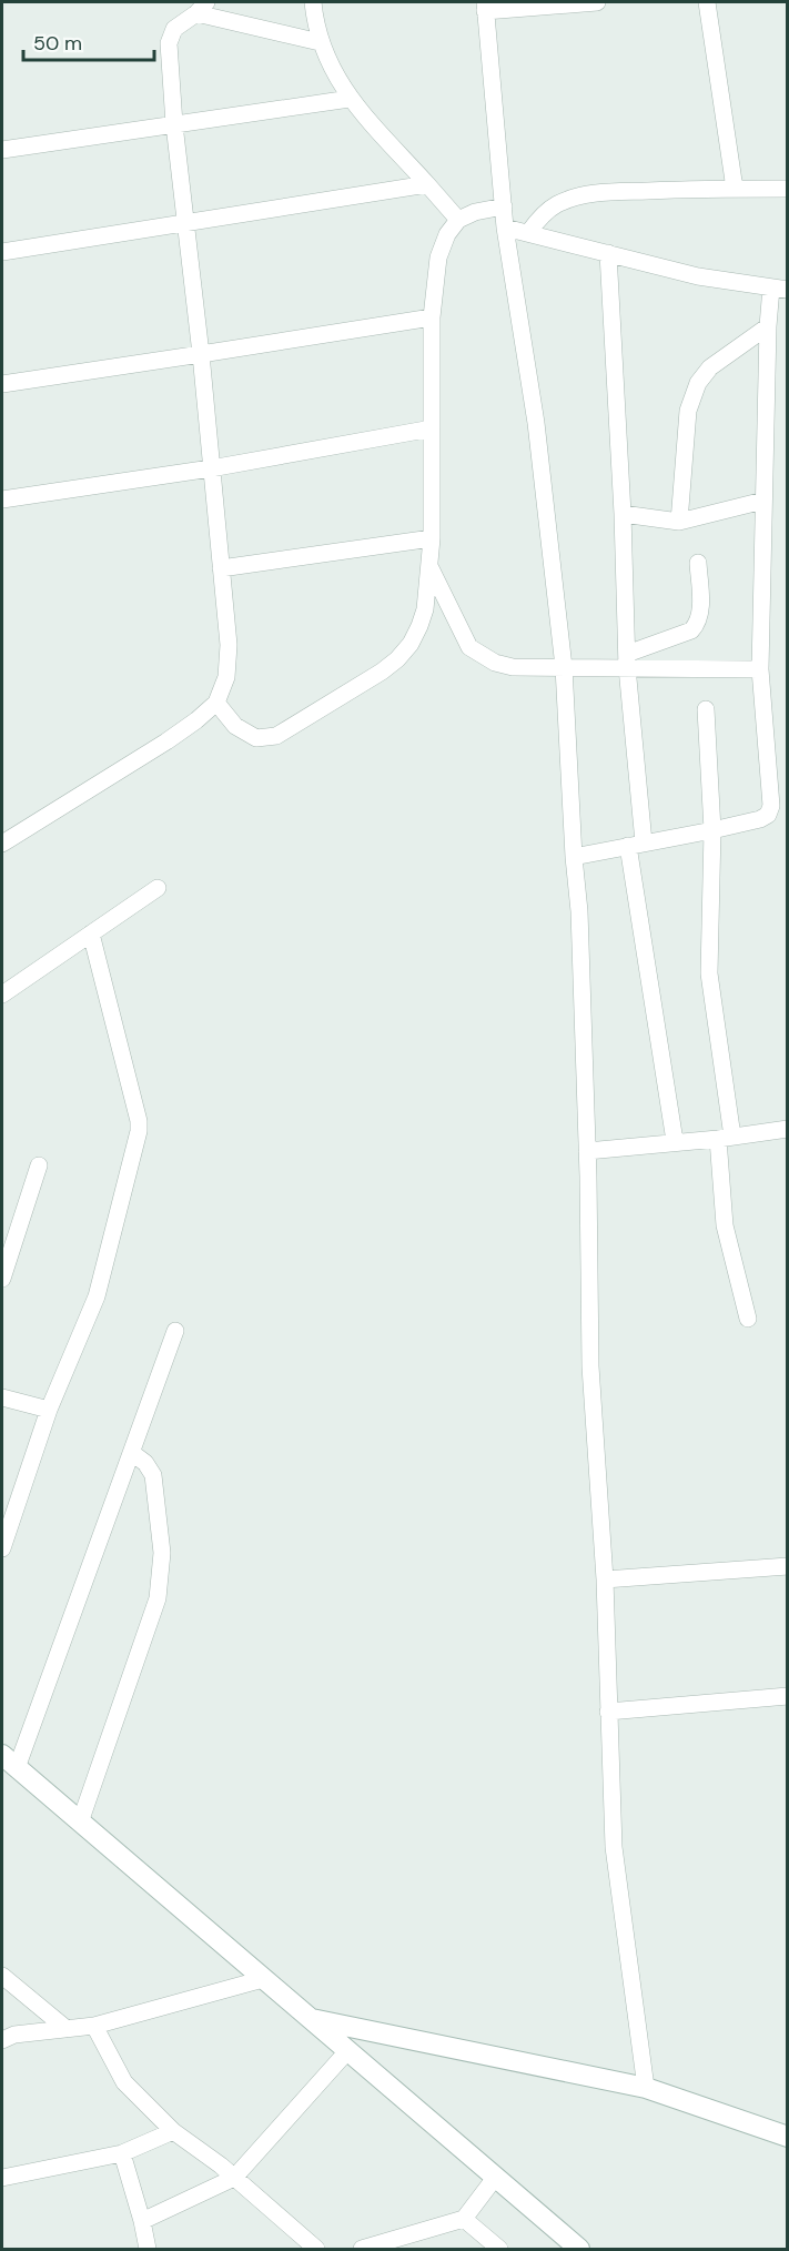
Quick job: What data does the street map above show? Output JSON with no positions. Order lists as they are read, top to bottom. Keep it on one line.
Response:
{"scale_bar":"50 m"}
